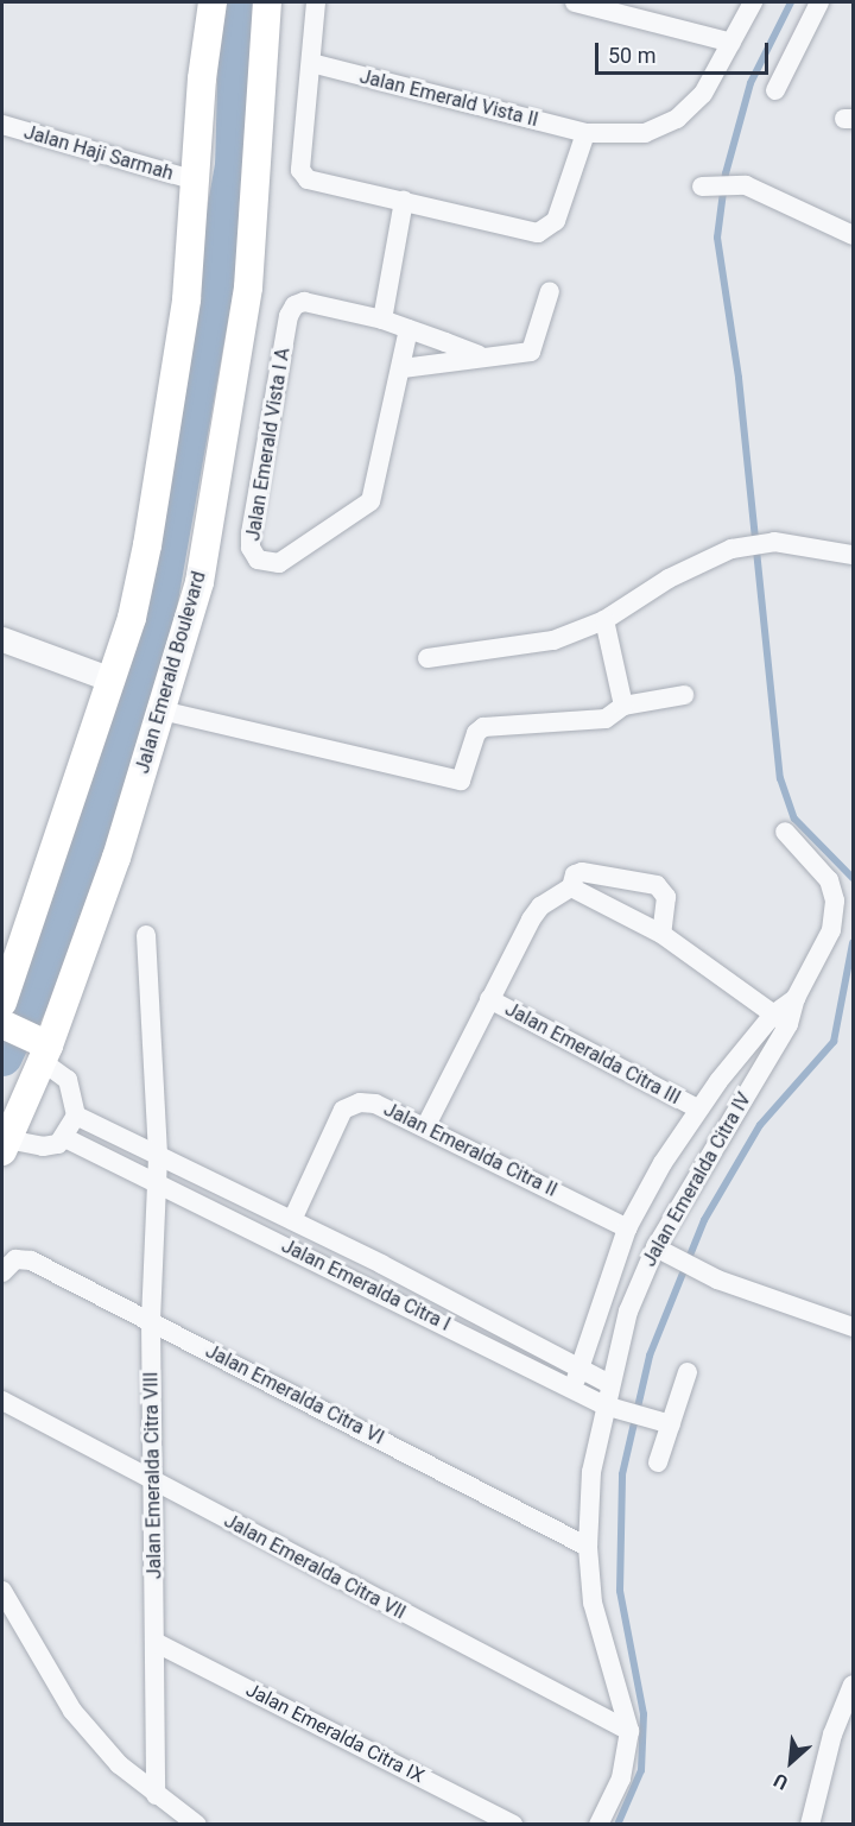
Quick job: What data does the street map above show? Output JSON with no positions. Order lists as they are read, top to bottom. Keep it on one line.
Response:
{"streets":{"main road":["Jalan Emerald Boulevard"],"street":["Jalan Emerald Vista II","Jalan Haji Sarmah","Jalan Emerald Vista I A","Jalan Emeralda Citra III","Jalan Emeralda Citra II","Jalan Emeralda Citra IV","Jalan Emeralda Citra I","Jalan Emeralda Citra VI","Jalan Emeralda Citra VIII","Jalan Emeralda Citra VII","Jalan Emeralda Citra IX"]},"crossings":[["Jalan Emeralda Citra III","Jalan Emeralda Citra II"],["Jalan Emeralda Citra III","Jalan Emeralda Citra IV"],["Jalan Emeralda Citra II","Jalan Emeralda Citra IV"],["Jalan Emeralda Citra II","Jalan Emeralda Citra I"],["Jalan Emeralda Citra IV","Jalan Emeralda Citra I"],["Jalan Emeralda Citra IV","Jalan Emeralda Citra VI"],["Jalan Emeralda Citra IV","Jalan Emeralda Citra VII"],["Jalan Emeralda Citra I","Jalan Emeralda Citra VIII"],["Jalan Emeralda Citra VI","Jalan Emeralda Citra VIII"],["Jalan Emeralda Citra VIII","Jalan Emeralda Citra VII"],["Jalan Emeralda Citra VIII","Jalan Emeralda Citra IX"]],"scale_bar":"50 m","north":"bottom left"}
